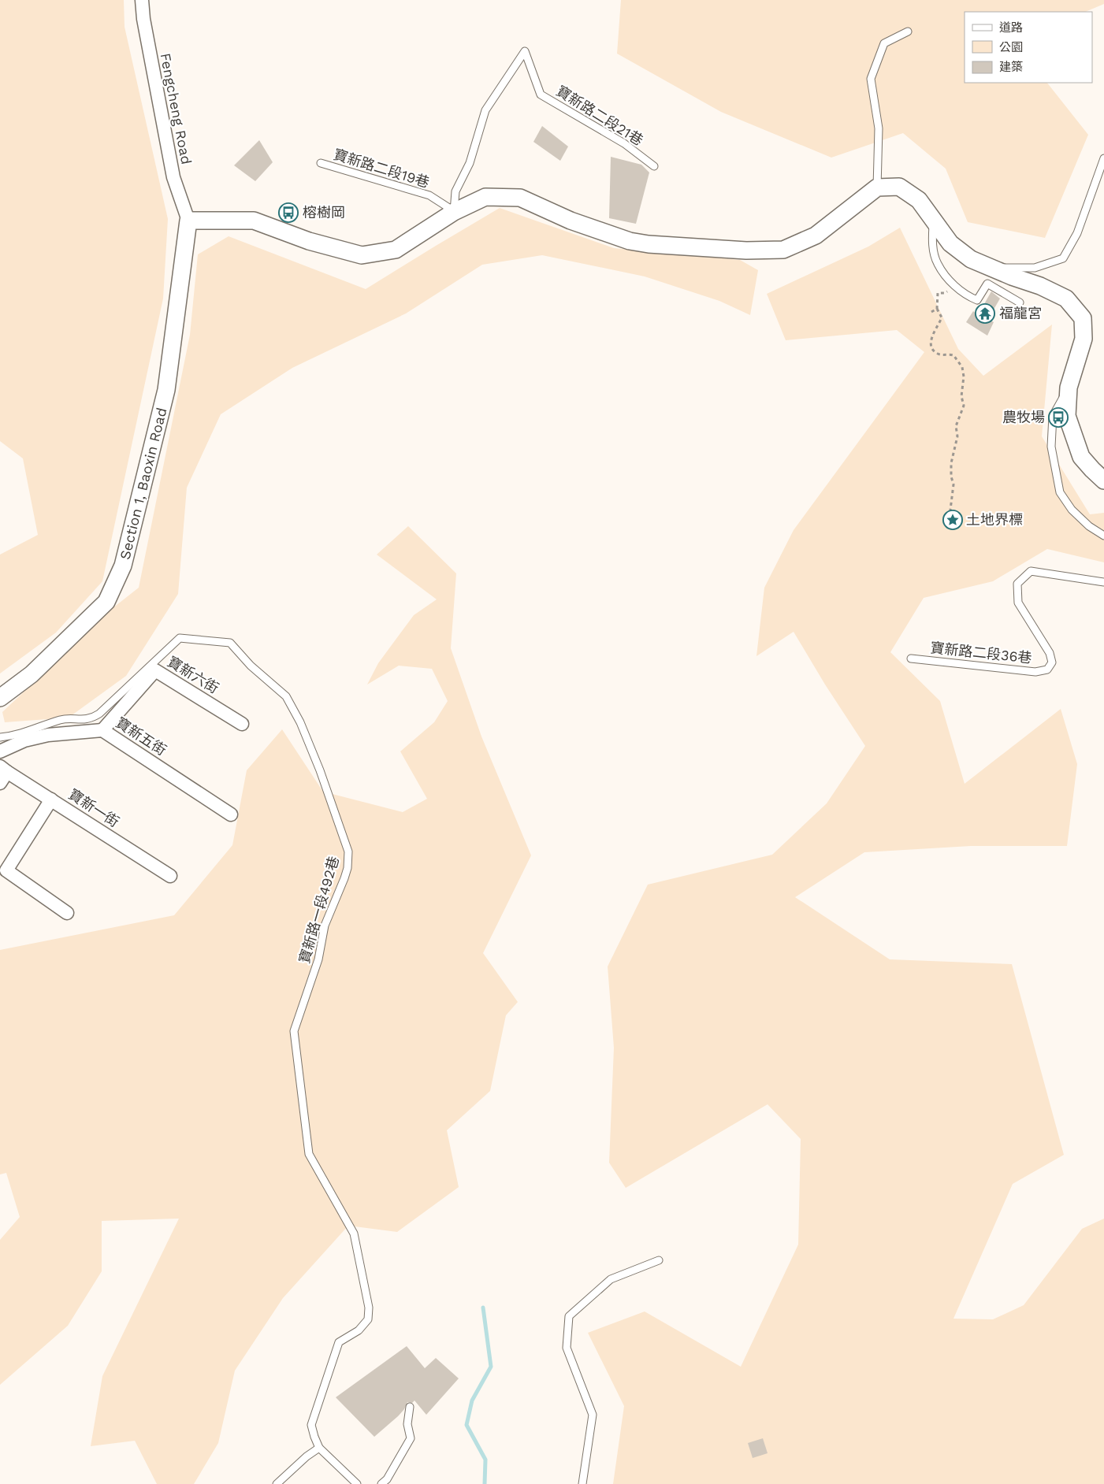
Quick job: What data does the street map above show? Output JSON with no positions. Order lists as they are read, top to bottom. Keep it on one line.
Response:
{"streets":{"street":["Fengcheng Road","Section 1, Baoxin Road","寶新六街","寶新五街","寶新一街"],"lane":["寶新路二段21巷","寶新路二段19巷","寶新路二段36巷","寶新路一段492巷"]},"crossings":[["Fengcheng Road","Section 1, Baoxin Road"],["寶新路二段21巷","寶新路二段19巷"],["寶新六街","寶新五街"]],"places":{"bus stop":["榕樹岡","農牧場"],"temple":["福龍宮"],"place":["土地界標"]},"legend":["道路","公園","建築"]}
